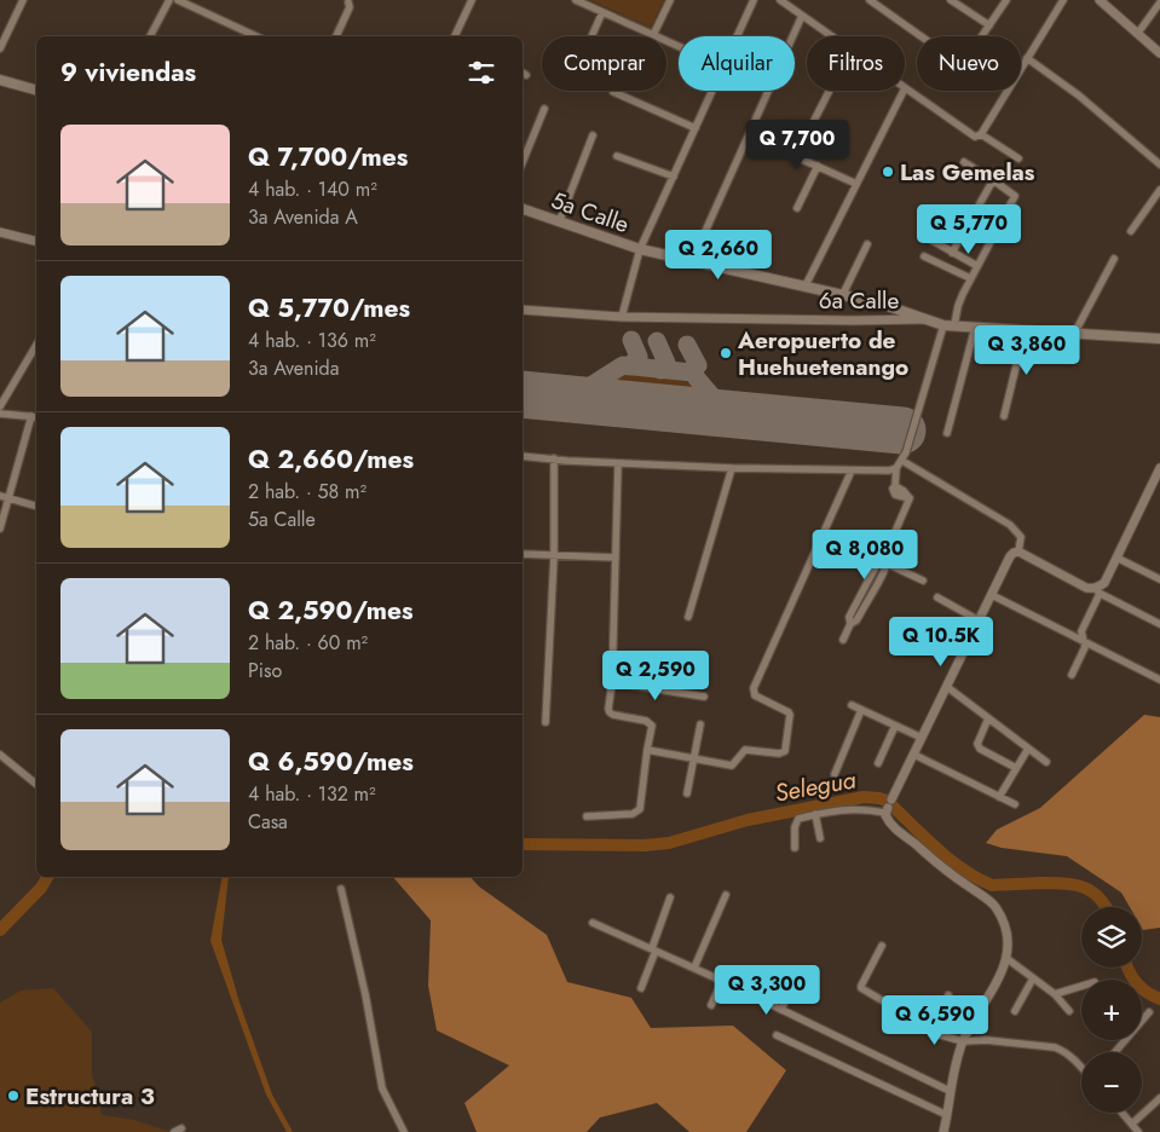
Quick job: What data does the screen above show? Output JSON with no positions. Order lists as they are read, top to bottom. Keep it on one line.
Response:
{"streets":{"main road":["5a Calle","6a Calle"]},"crossings":[["5a Calle","6a Calle"]],"water":["Selegua"],"places":["Las Gemelas","Aeropuerto de Huehuetenango","Estructura 3"],"page":{"chip":["Comprar","Alquilar","Filtros","Nuevo"],"heading":"9 viviendas","list":[{"name":"Q 7,700/mes","note":"4 hab. · 140 m² · 3a Avenida A"},{"name":"Q 5,770/mes","note":"4 hab. · 136 m² · 3a Avenida"},{"name":"Q 2,660/mes","note":"2 hab. · 58 m² · 5a Calle"},{"name":"Q 2,590/mes","note":"2 hab. · 60 m² · Piso"},{"name":"Q 6,590/mes","note":"4 hab. · 132 m² · Casa"}],"price":["Q 7,700","Q 5,770","Q 2,660","Q 3,860","Q 8,080","Q 10.5K","Q 2,590","Q 3,300","Q 6,590"],"map_buttons":["+","−"]}}
